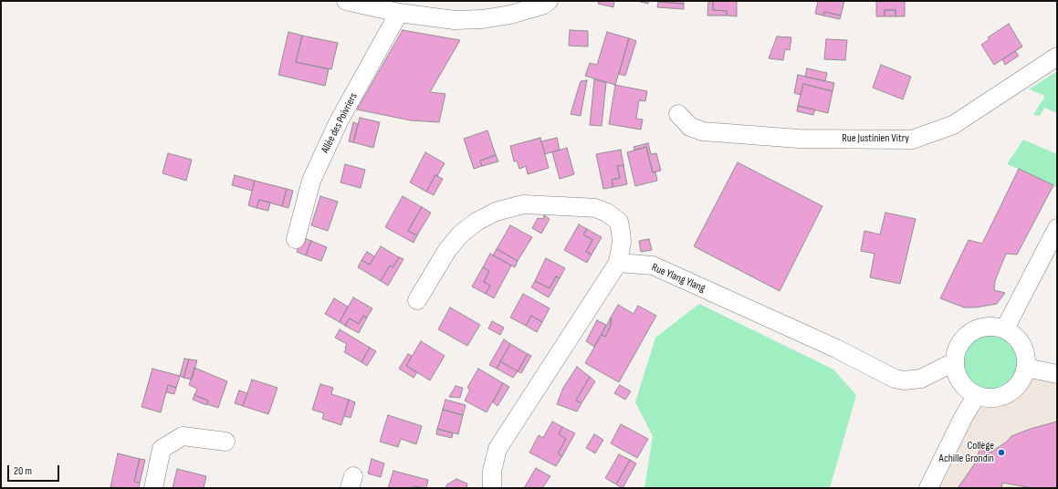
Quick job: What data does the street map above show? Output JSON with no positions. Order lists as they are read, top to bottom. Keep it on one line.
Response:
{"streets":{"street":["Allée des Poivriers","Rue Justinien Vitry","Rue Ylang Ylang"]},"places":["Collège Achille Grondin"],"scale_bar":"20 m"}
